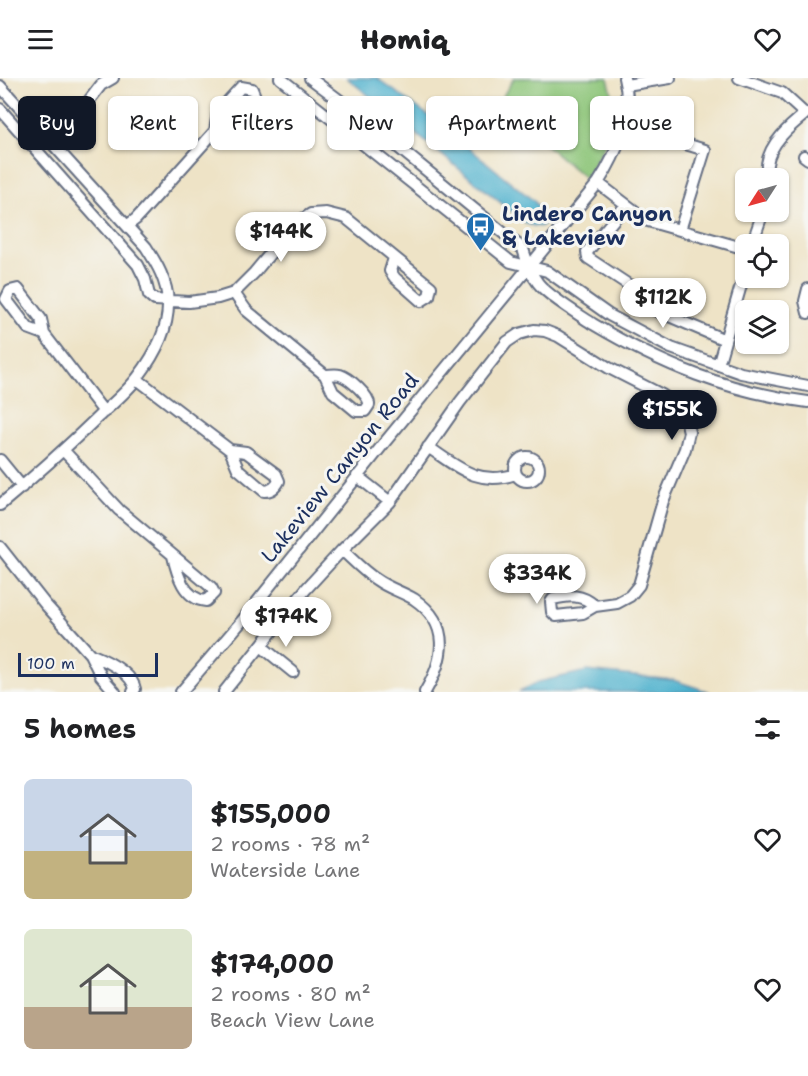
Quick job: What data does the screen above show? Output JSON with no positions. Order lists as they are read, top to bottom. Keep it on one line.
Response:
{"streets":{"street":["Lakeview Canyon Road"]},"places":{"bus stop":["Lindero Canyon & Lakeview"]},"scale_bar":"100 m","north":"bottom left","page":{"header":"Homiq","chip":["Buy","Rent","Filters","New","Apartment","House"],"price":["$144K","$112K","$155K","$334K","$174K"],"scale":"100 m","heading":"5 homes","list":[{"name":"$155,000","note":"2 rooms · 78 m² · Waterside Lane"},{"name":"$174,000","note":"2 rooms · 80 m² · Beach View Lane"}]}}
